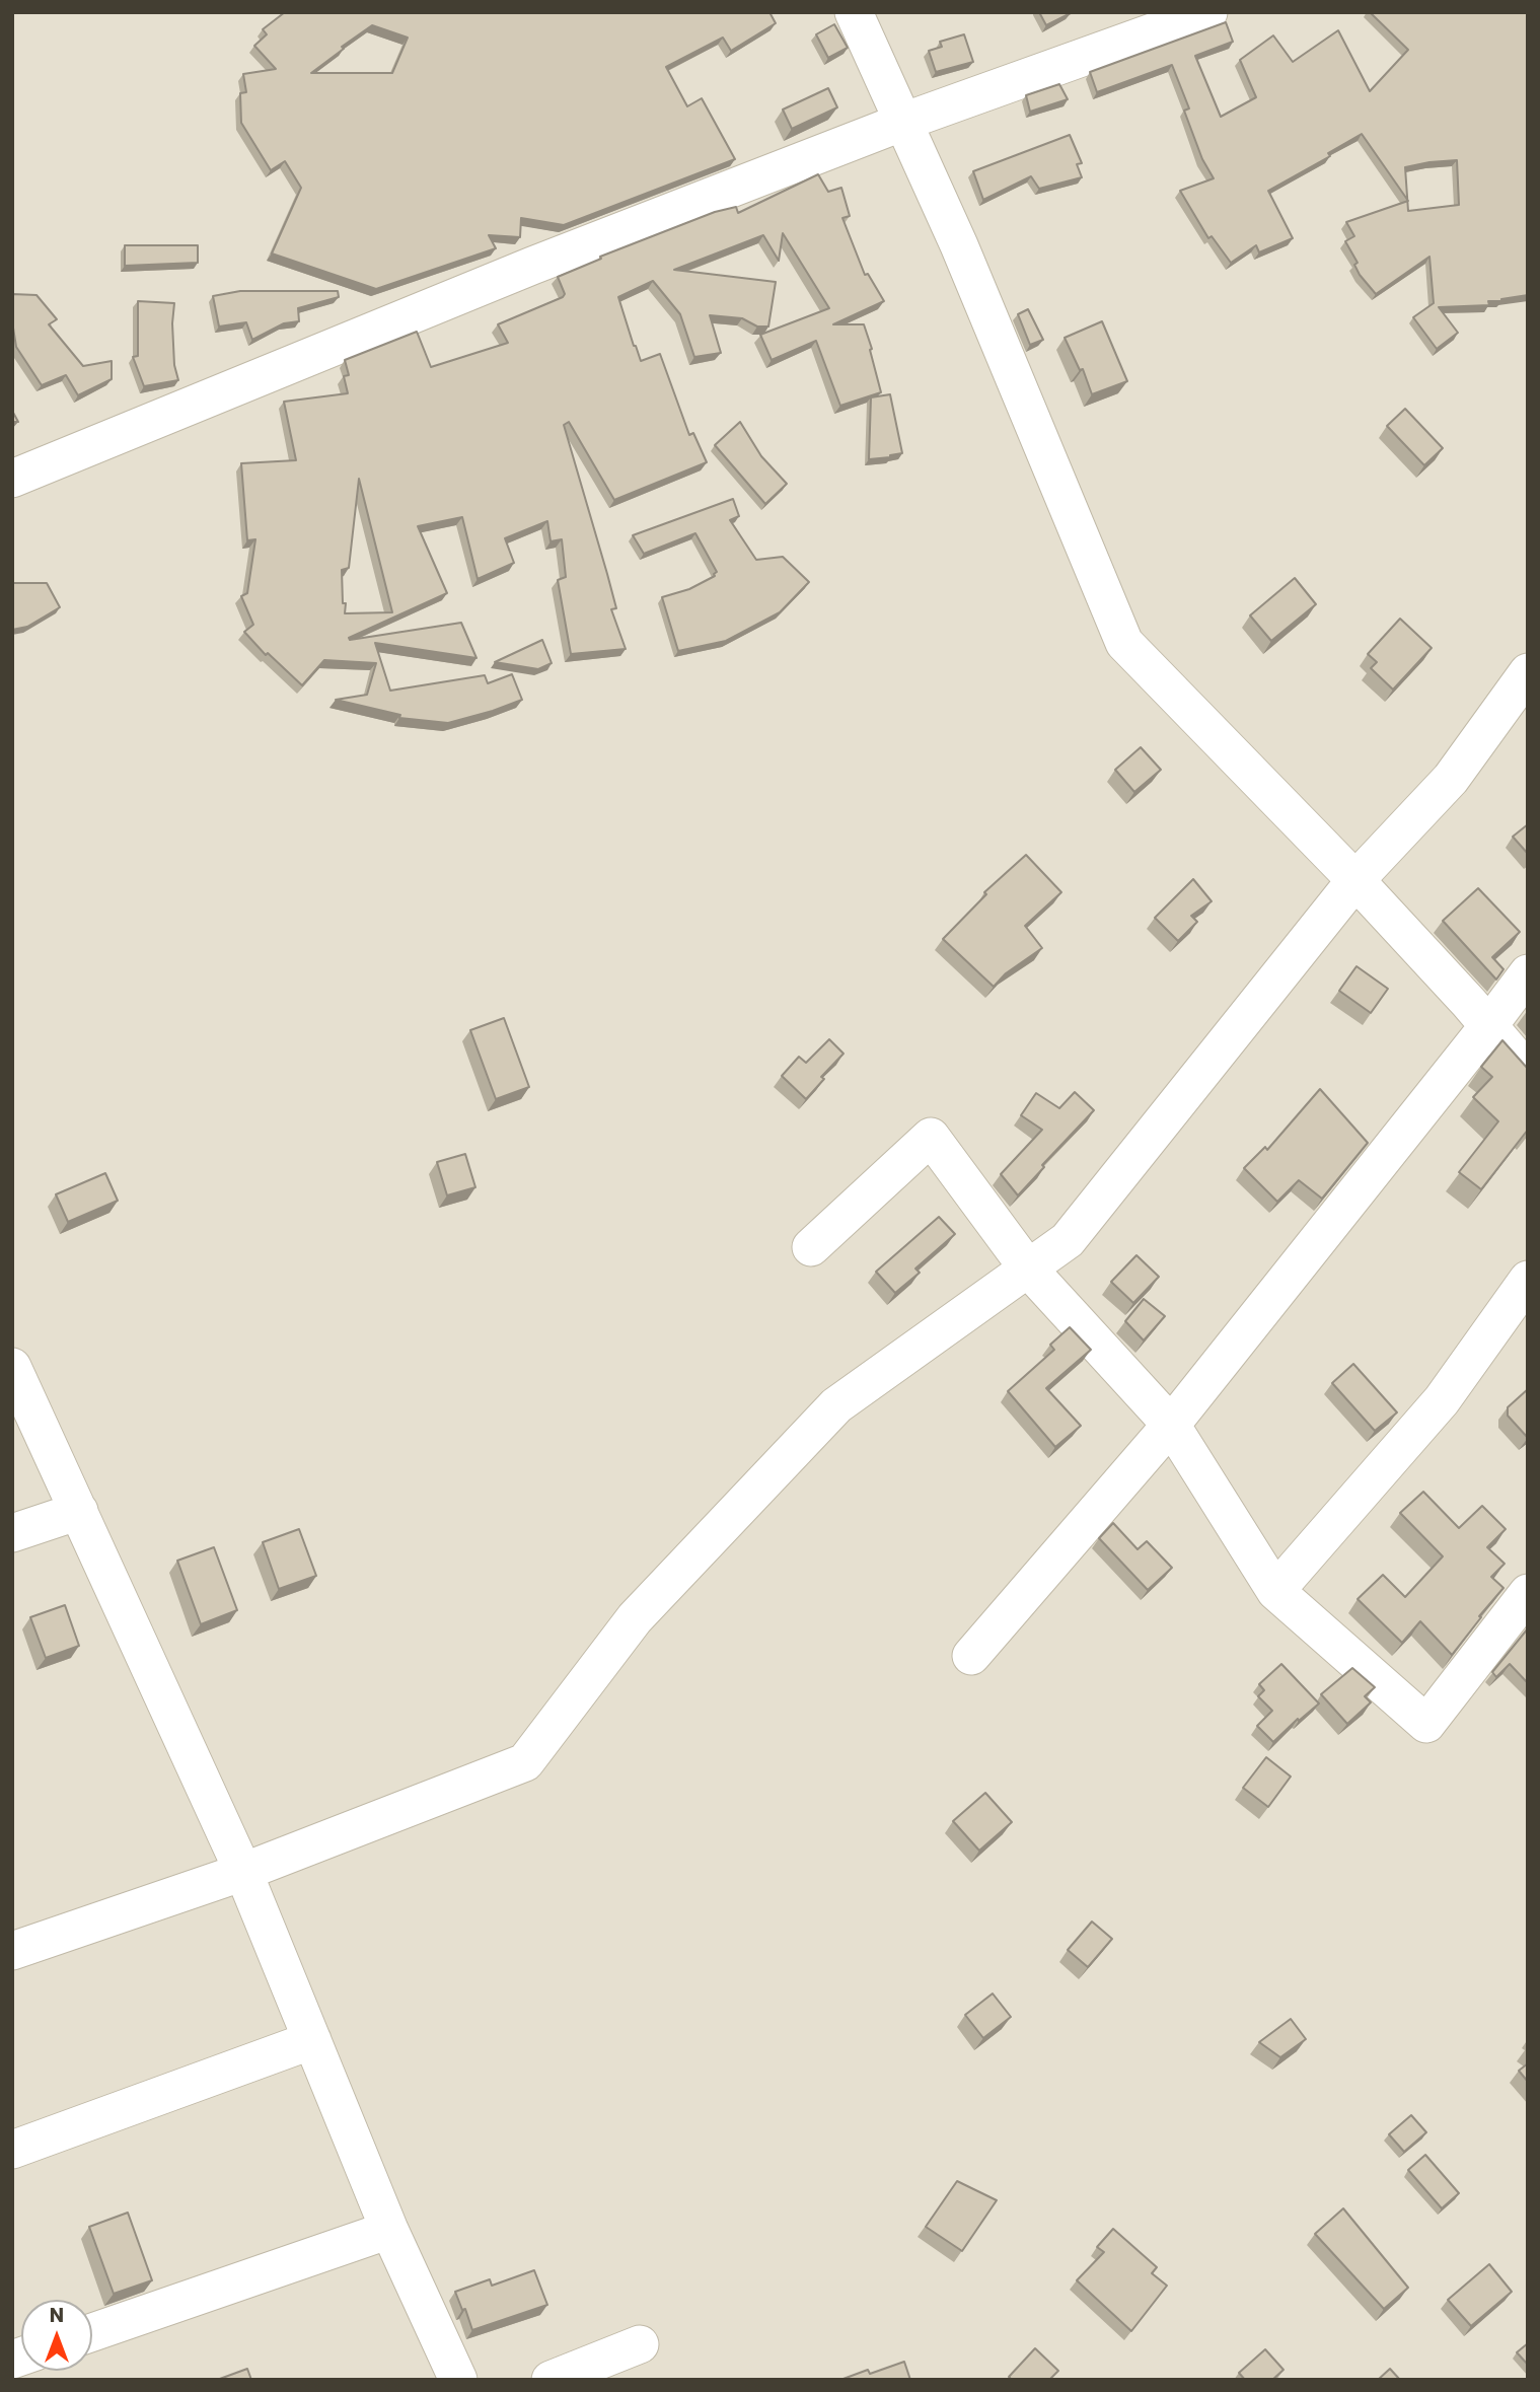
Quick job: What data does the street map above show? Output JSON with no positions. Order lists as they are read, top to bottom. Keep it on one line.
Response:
{"north":"top"}
